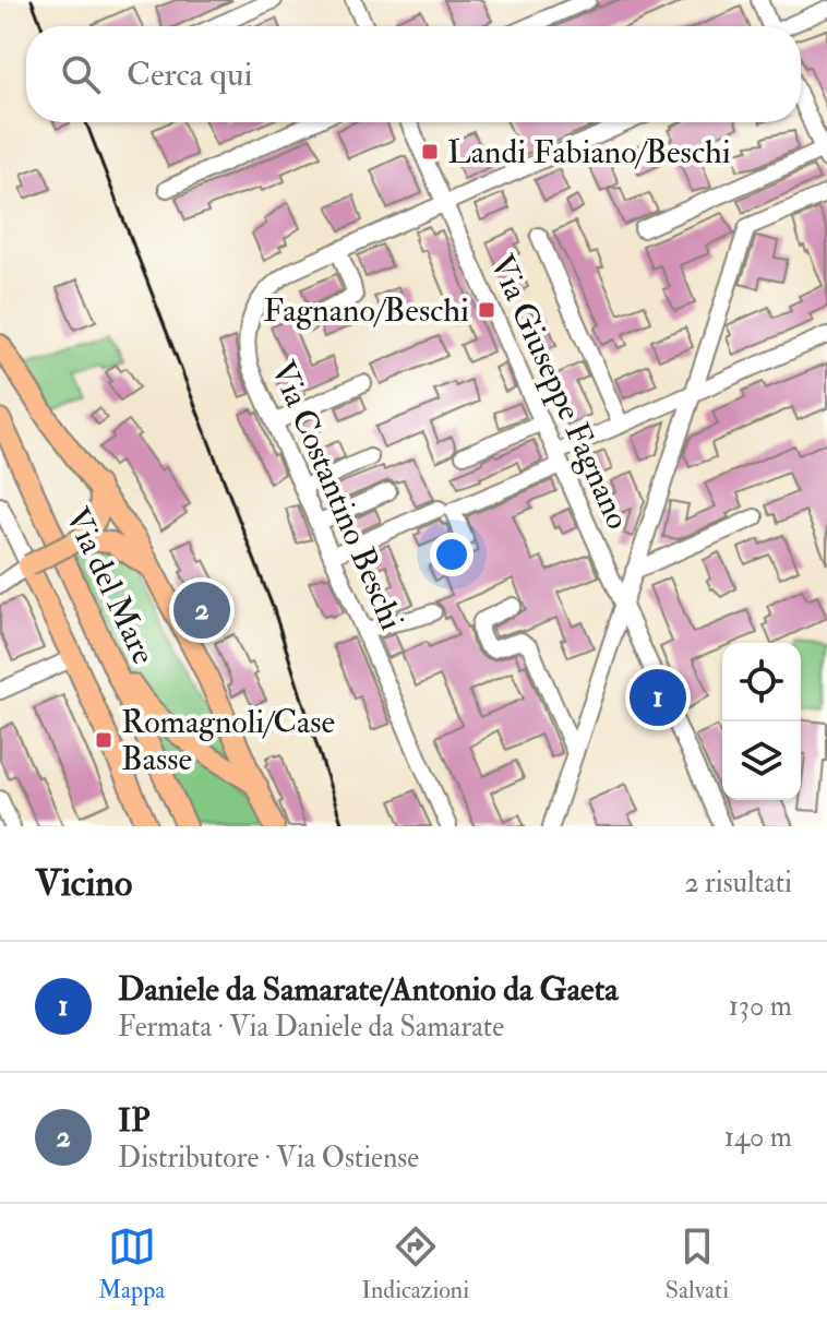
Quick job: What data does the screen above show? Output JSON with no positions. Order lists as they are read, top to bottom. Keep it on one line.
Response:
{"streets":{"main road":["Via del Mare"],"street":["Via Giuseppe Fagnano","Via Costantino Beschi"]},"crossings":[["Via Giuseppe Fagnano","Via Costantino Beschi"]],"places":{"transit":["Landi Fabiano/Beschi","Fagnano/Beschi","Romagnoli/Case Basse"]},"page":{"search":"Cerca qui","pins":["2","1"],"heading":["Vicino","2 risultati"],"list":[{"mark":"1","name":"Daniele da Samarate/Antonio da Gaeta","note":"Fermata · Via Daniele da Samarate","value":"130 m"},{"mark":"2","name":"IP","note":"Distributore · Via Ostiense","value":"140 m"}],"nav":["Mappa","Indicazioni","Salvati"]}}
